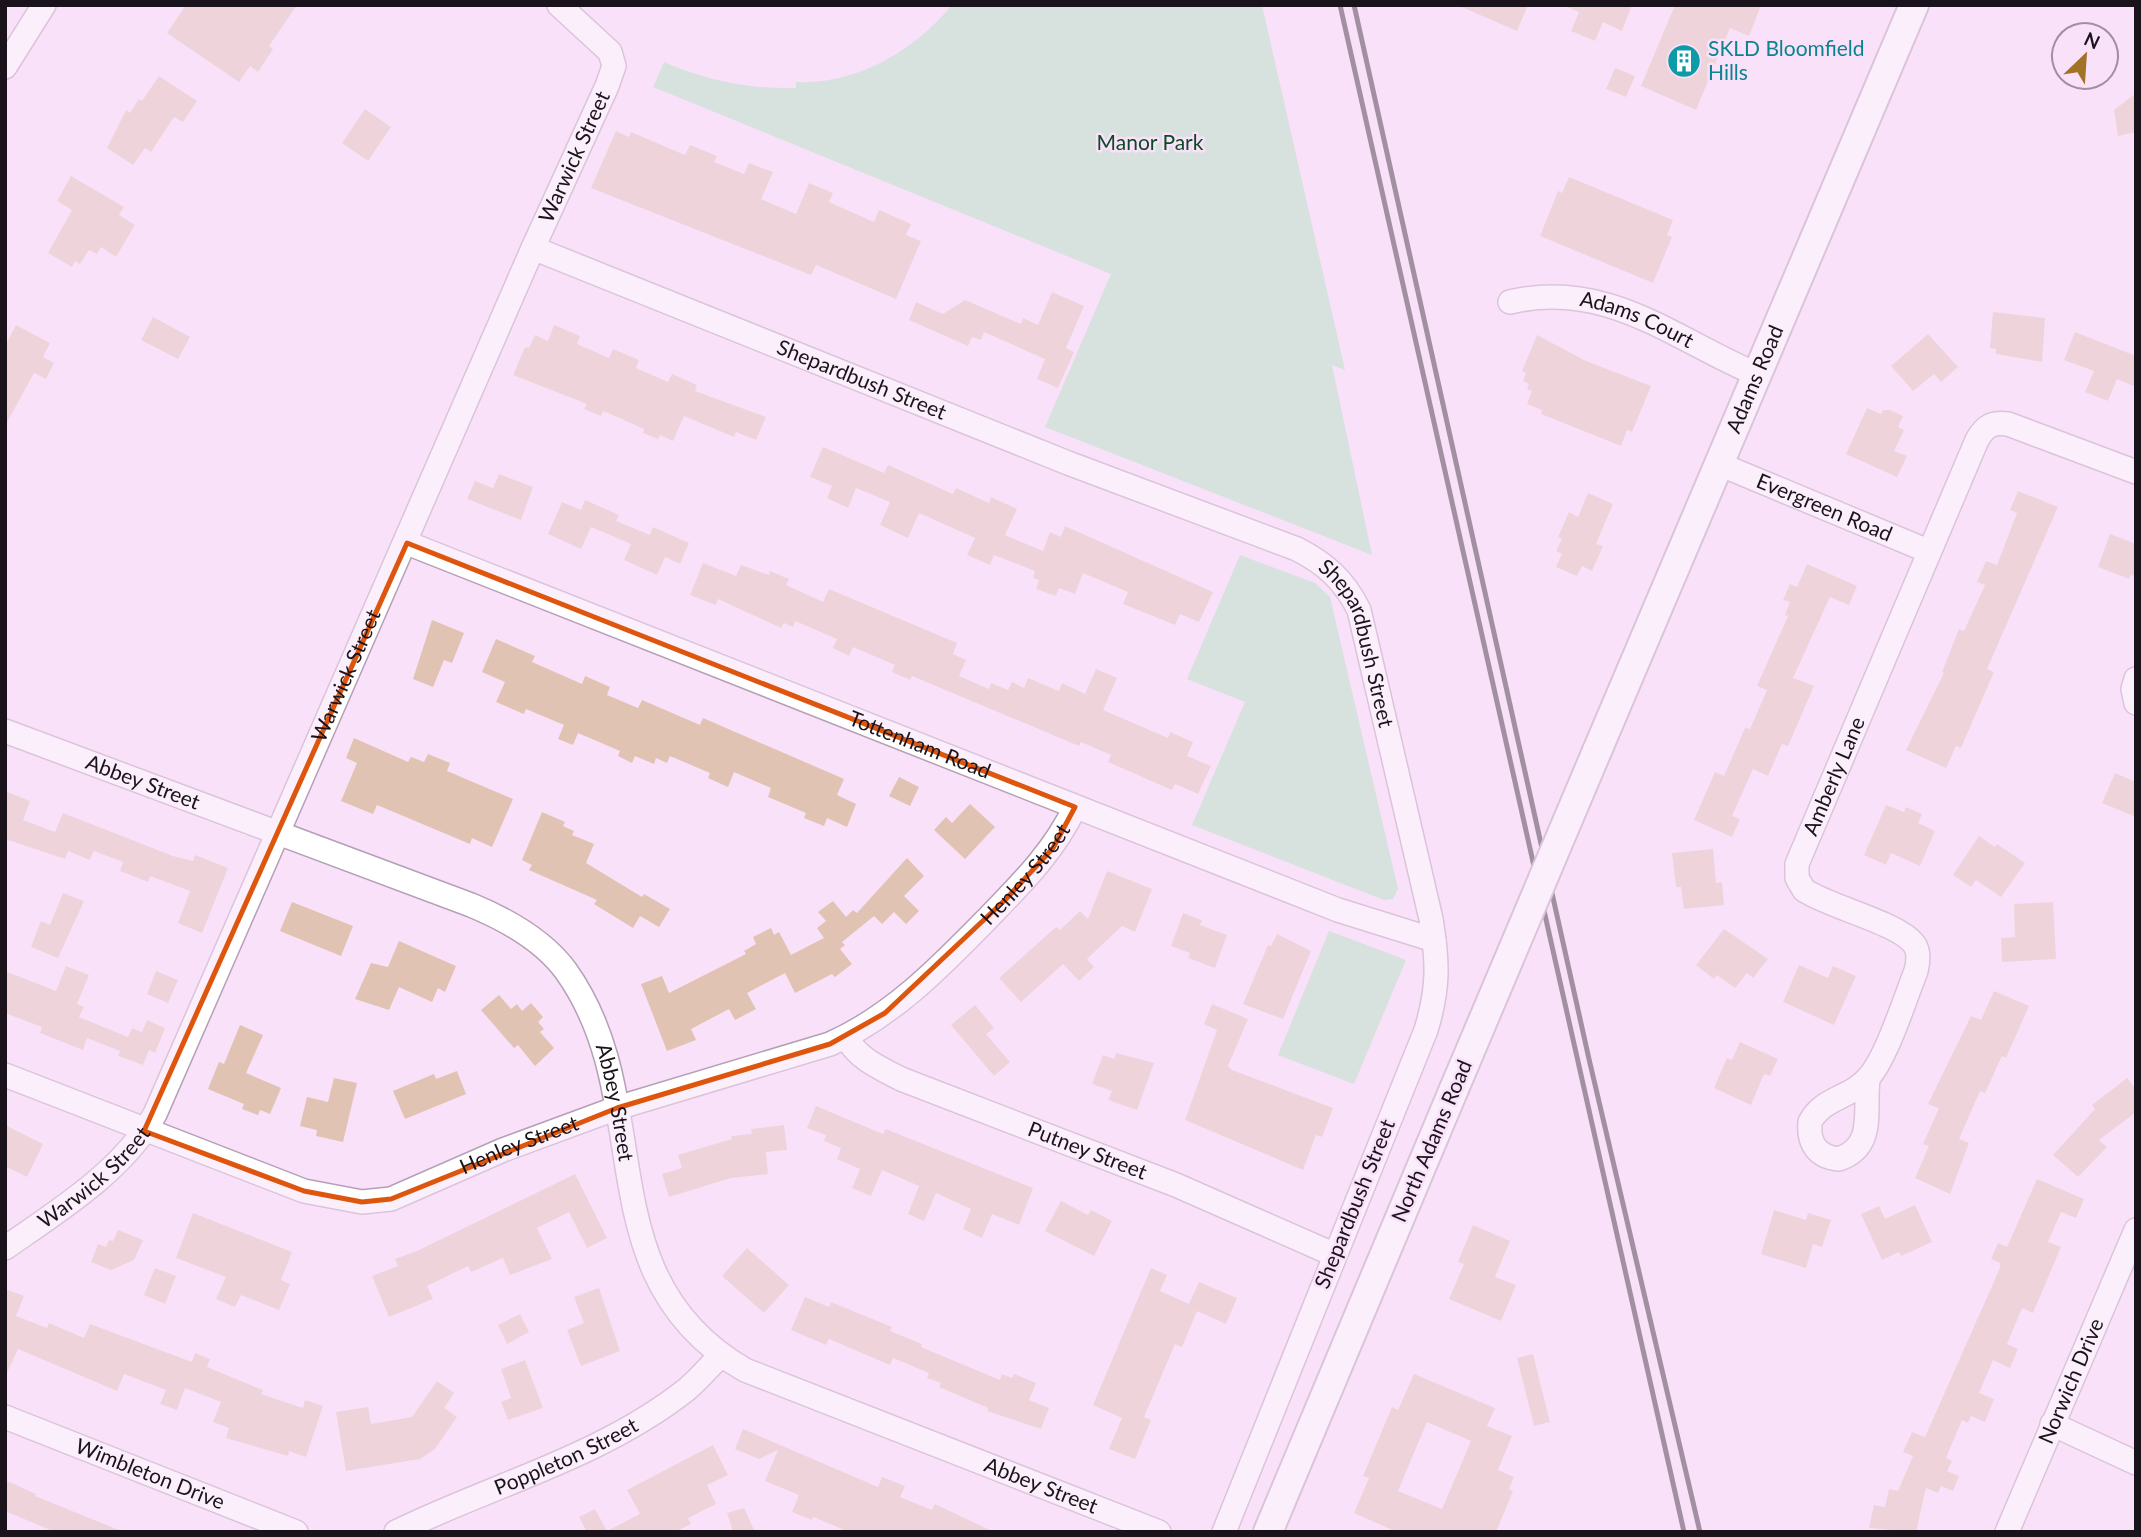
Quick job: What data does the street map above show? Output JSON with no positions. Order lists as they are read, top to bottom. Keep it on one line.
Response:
{"streets":{"main road":["Adams Road","North Adams Road"],"street":["Warwick Street","Adams Court","Shepardbush Street","Evergreen Road","Tottenham Road","Amberly Lane","Abbey Street","Henley Street","Putney Street","Norwich Drive","Poppleton Street","Wimbleton Drive"]},"crossings":[["Warwick Street","Shepardbush Street"],["Warwick Street","Tottenham Road"],["Warwick Street","Abbey Street"],["Warwick Street","Henley Street"],["Adams Court","Adams Road"],["Adams Road","Evergreen Road"],["Adams Road","North Adams Road"],["Shepardbush Street","Tottenham Road"],["Shepardbush Street","Putney Street"],["Evergreen Road","Amberly Lane"],["Tottenham Road","Henley Street"],["Abbey Street","Henley Street"],["Abbey Street","Poppleton Street"],["Henley Street","Putney Street"]],"parks":["Manor Park"],"places":{"building":["SKLD Bloomfield Hills"]},"north":"top right"}
